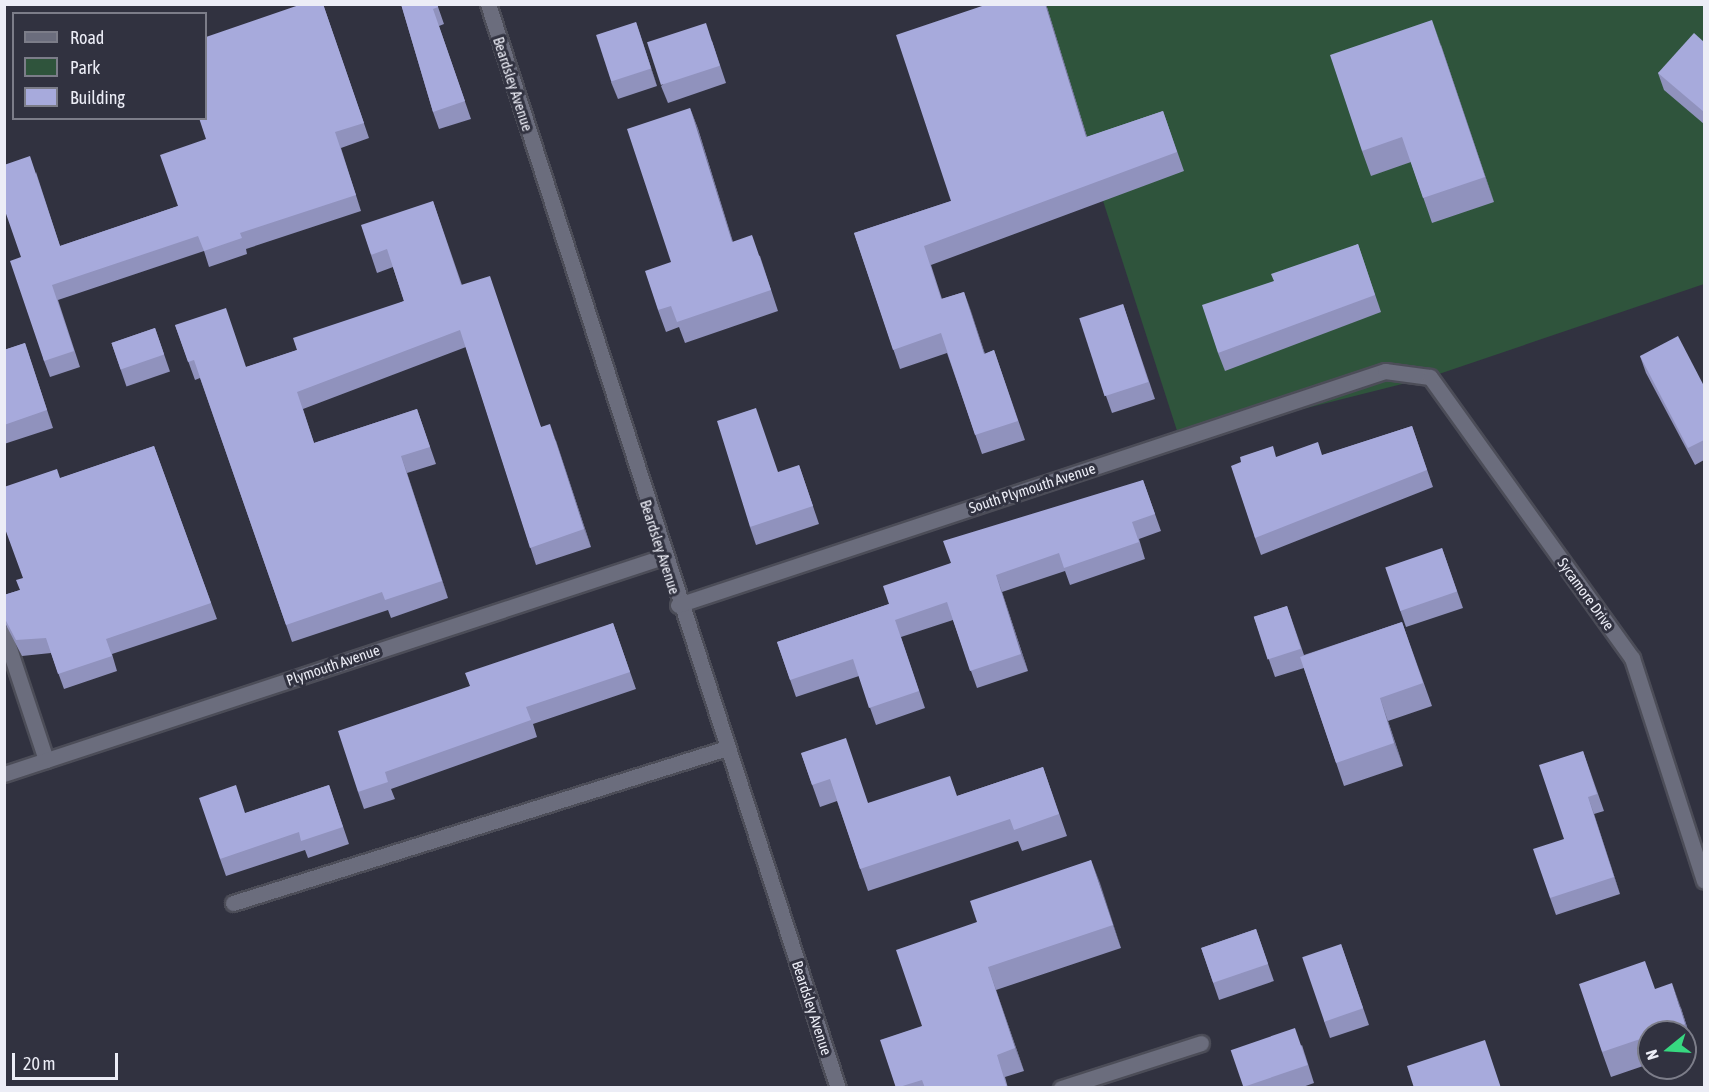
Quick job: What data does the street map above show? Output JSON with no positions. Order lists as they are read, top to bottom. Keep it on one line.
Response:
{"streets":{"street":["Beardsley Avenue","South Plymouth Avenue","Sycamore Drive","Plymouth Avenue"]},"crossings":[["Beardsley Avenue","South Plymouth Avenue"],["Beardsley Avenue","Plymouth Avenue"],["South Plymouth Avenue","Sycamore Drive"]],"legend":["Road","Park","Building"],"scale_bar":"20 m","north":"left"}
